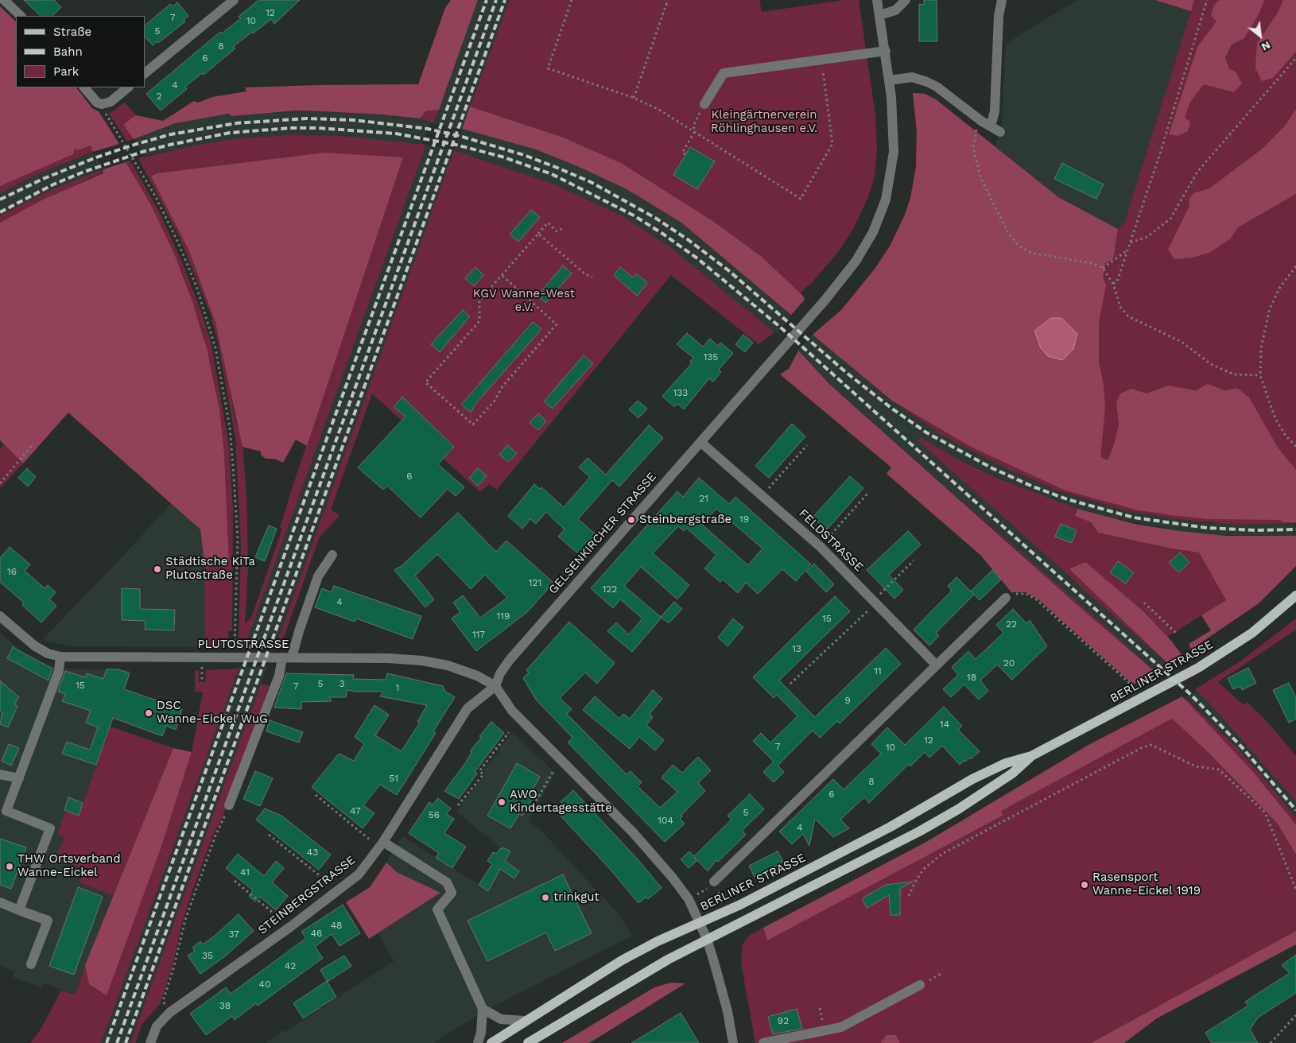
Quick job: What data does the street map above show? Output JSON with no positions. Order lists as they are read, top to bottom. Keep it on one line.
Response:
{"streets":{"main road":["BERLINER STRASSE"],"street":["GELSENKIRCHER STRASSE","FELDSTRASSE","PLUTOSTRASSE","STEINBERGSTRASSE"]},"crossings":[["GELSENKIRCHER STRASSE","FELDSTRASSE"],["GELSENKIRCHER STRASSE","PLUTOSTRASSE"],["GELSENKIRCHER STRASSE","STEINBERGSTRASSE"],["PLUTOSTRASSE","STEINBERGSTRASSE"]],"parks":["Kleingärtnerverein Röhlinghausen e.V.","KGV Wanne-West e.V."],"places":["Steinbergstraße","Städtische KiTa Plutostraße","DSC Wanne-Eickel WuG","AWO Kindertagesstätte","THW Ortsverband Wanne-Eickel","Rasensport Wanne-Eickel 1919","trinkgut"],"house_numbers":["12","7","10","5","8","6","4","2","135","133","6","21","19","16","121","122","4","119","15","22","117","13","20","11","18","5","3","15","7","1","9","14","12","7","10","51","8","6","47","5","56","104","4","43","41","48","46","37","35","42","40","38","92"],"legend":["Straße","Bahn","Park"],"north":"bottom right"}
